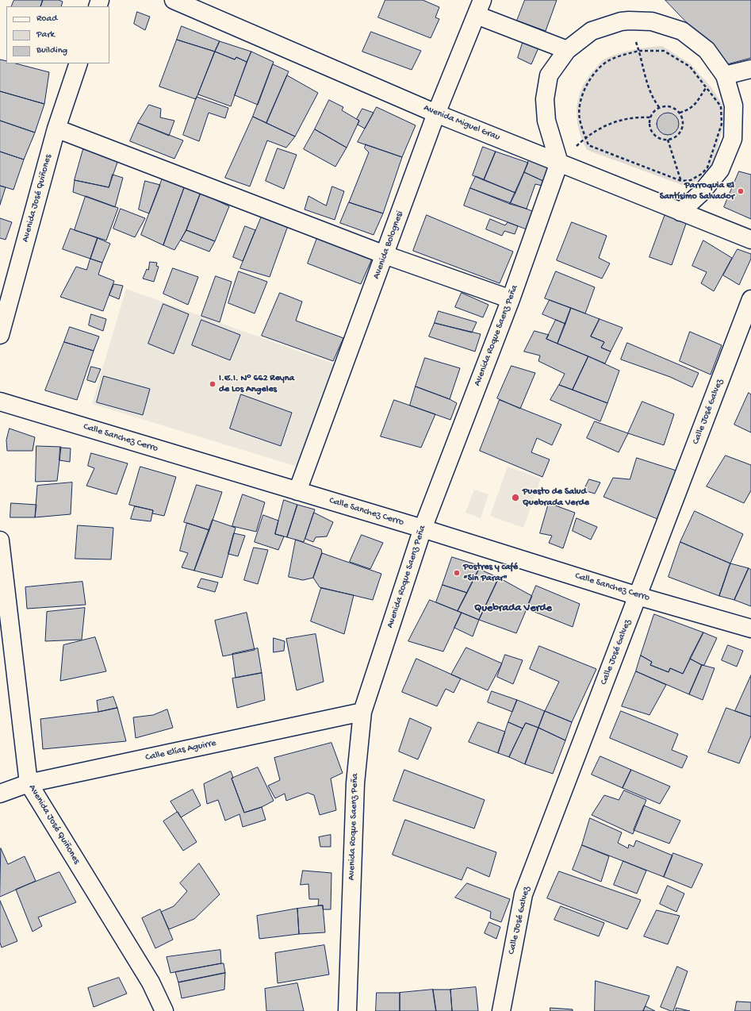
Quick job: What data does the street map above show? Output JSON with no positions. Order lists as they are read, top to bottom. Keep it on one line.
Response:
{"streets":{"street":["Avenida Miguel Grau","Avenida José Quiñones","Avenida Bolognesi","Avenida Roque Saenz Peña","Calle José Galvez","Calle Sanchez Cerro","Calle Elías Aguirre"]},"crossings":[["Avenida Miguel Grau","Avenida Bolognesi"],["Avenida Miguel Grau","Avenida Roque Saenz Peña"],["Avenida José Quiñones","Calle Elías Aguirre"],["Avenida Bolognesi","Calle Sanchez Cerro"],["Avenida Roque Saenz Peña","Calle Sanchez Cerro"],["Avenida Roque Saenz Peña","Calle Elías Aguirre"],["Calle José Galvez","Calle Sanchez Cerro"]],"districts":["Quebrada Verde"],"places":["Parroquia El Santísimo Salvador","I.E.I. N° 662 Reyna de Los Angeles","Puesto de Salud Quebrada Verde","Postres y café “Sin Parar\""],"legend":["Road","Park","Building"]}
